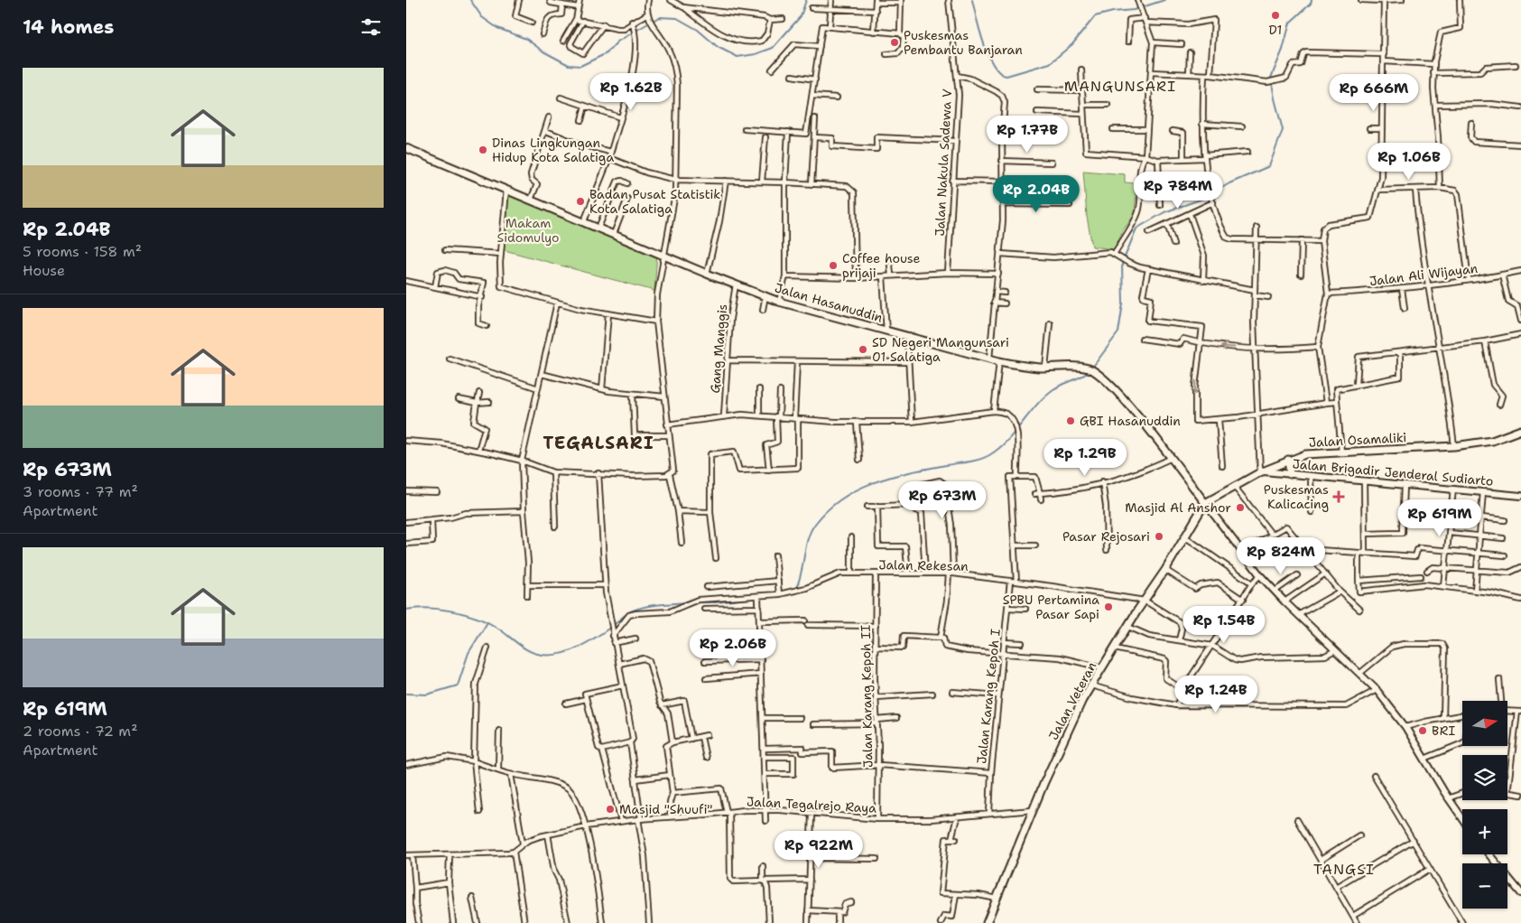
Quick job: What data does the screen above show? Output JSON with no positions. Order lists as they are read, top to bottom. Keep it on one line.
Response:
{"streets":{"main road":["Jalan Hasanuddin","Jalan Osamaliki","Jalan Brigadir Jenderal Sudiarto","Jalan Veteran"],"street":["Jalan Nakula Sadewa V","Jalan Ali Wijayan","Gang Manggis","Jalan Rekesan","Jalan Karang Kepoh II","Jalan Karang Kepoh I","Jalan Tegalrejo Raya"]},"crossings":[["Jalan Hasanuddin","Gang Manggis"],["Jalan Hasanuddin","Jalan Osamaliki"],["Jalan Hasanuddin","Jalan Veteran"],["Jalan Osamaliki","Jalan Brigadir Jenderal Sudiarto"],["Jalan Osamaliki","Jalan Veteran"],["Jalan Rekesan","Jalan Karang Kepoh II"],["Jalan Rekesan","Jalan Karang Kepoh I"],["Jalan Rekesan","Jalan Veteran"],["Jalan Karang Kepoh II","Jalan Tegalrejo Raya"],["Jalan Karang Kepoh I","Jalan Tegalrejo Raya"],["Jalan Veteran","Jalan Tegalrejo Raya"]],"districts":["MANGUNSARI","TEGALSARI","TANGSI"],"parks":["Makam Sidomulyo"],"places":{"other":["D1","Puskesmas Pembantu Banjaran","Dinas Lingkungan Hidup Kota Salatiga","Badan Pusat Statistik Kota Salatiga","Coffee house prijaji","SD Negeri Mangunsari 01 Salatiga","GBI Hasanuddin","Masjid Al Anshor","Pasar Rejosari","SPBU Pertamina Pasar Sapi","BRI","Masjid \"Shuufi\""],"health":["Puskesmas Kalicacing"]},"north":"right","page":{"heading":"14 homes","list":[{"name":"Rp 2.04B","note":"5 rooms · 158 m² · House"},{"name":"Rp 673M","note":"3 rooms · 77 m² · Apartment"},{"name":"Rp 619M","note":"2 rooms · 72 m² · Apartment"}],"price":["Rp 1.62B","Rp 666M","Rp 1.77B","Rp 1.06B","Rp 784M","Rp 2.04B","Rp 1.29B","Rp 673M","Rp 619M","Rp 824M","Rp 1.54B","Rp 2.06B","Rp 1.24B","Rp 922M"],"map_buttons":["+","−"]}}
